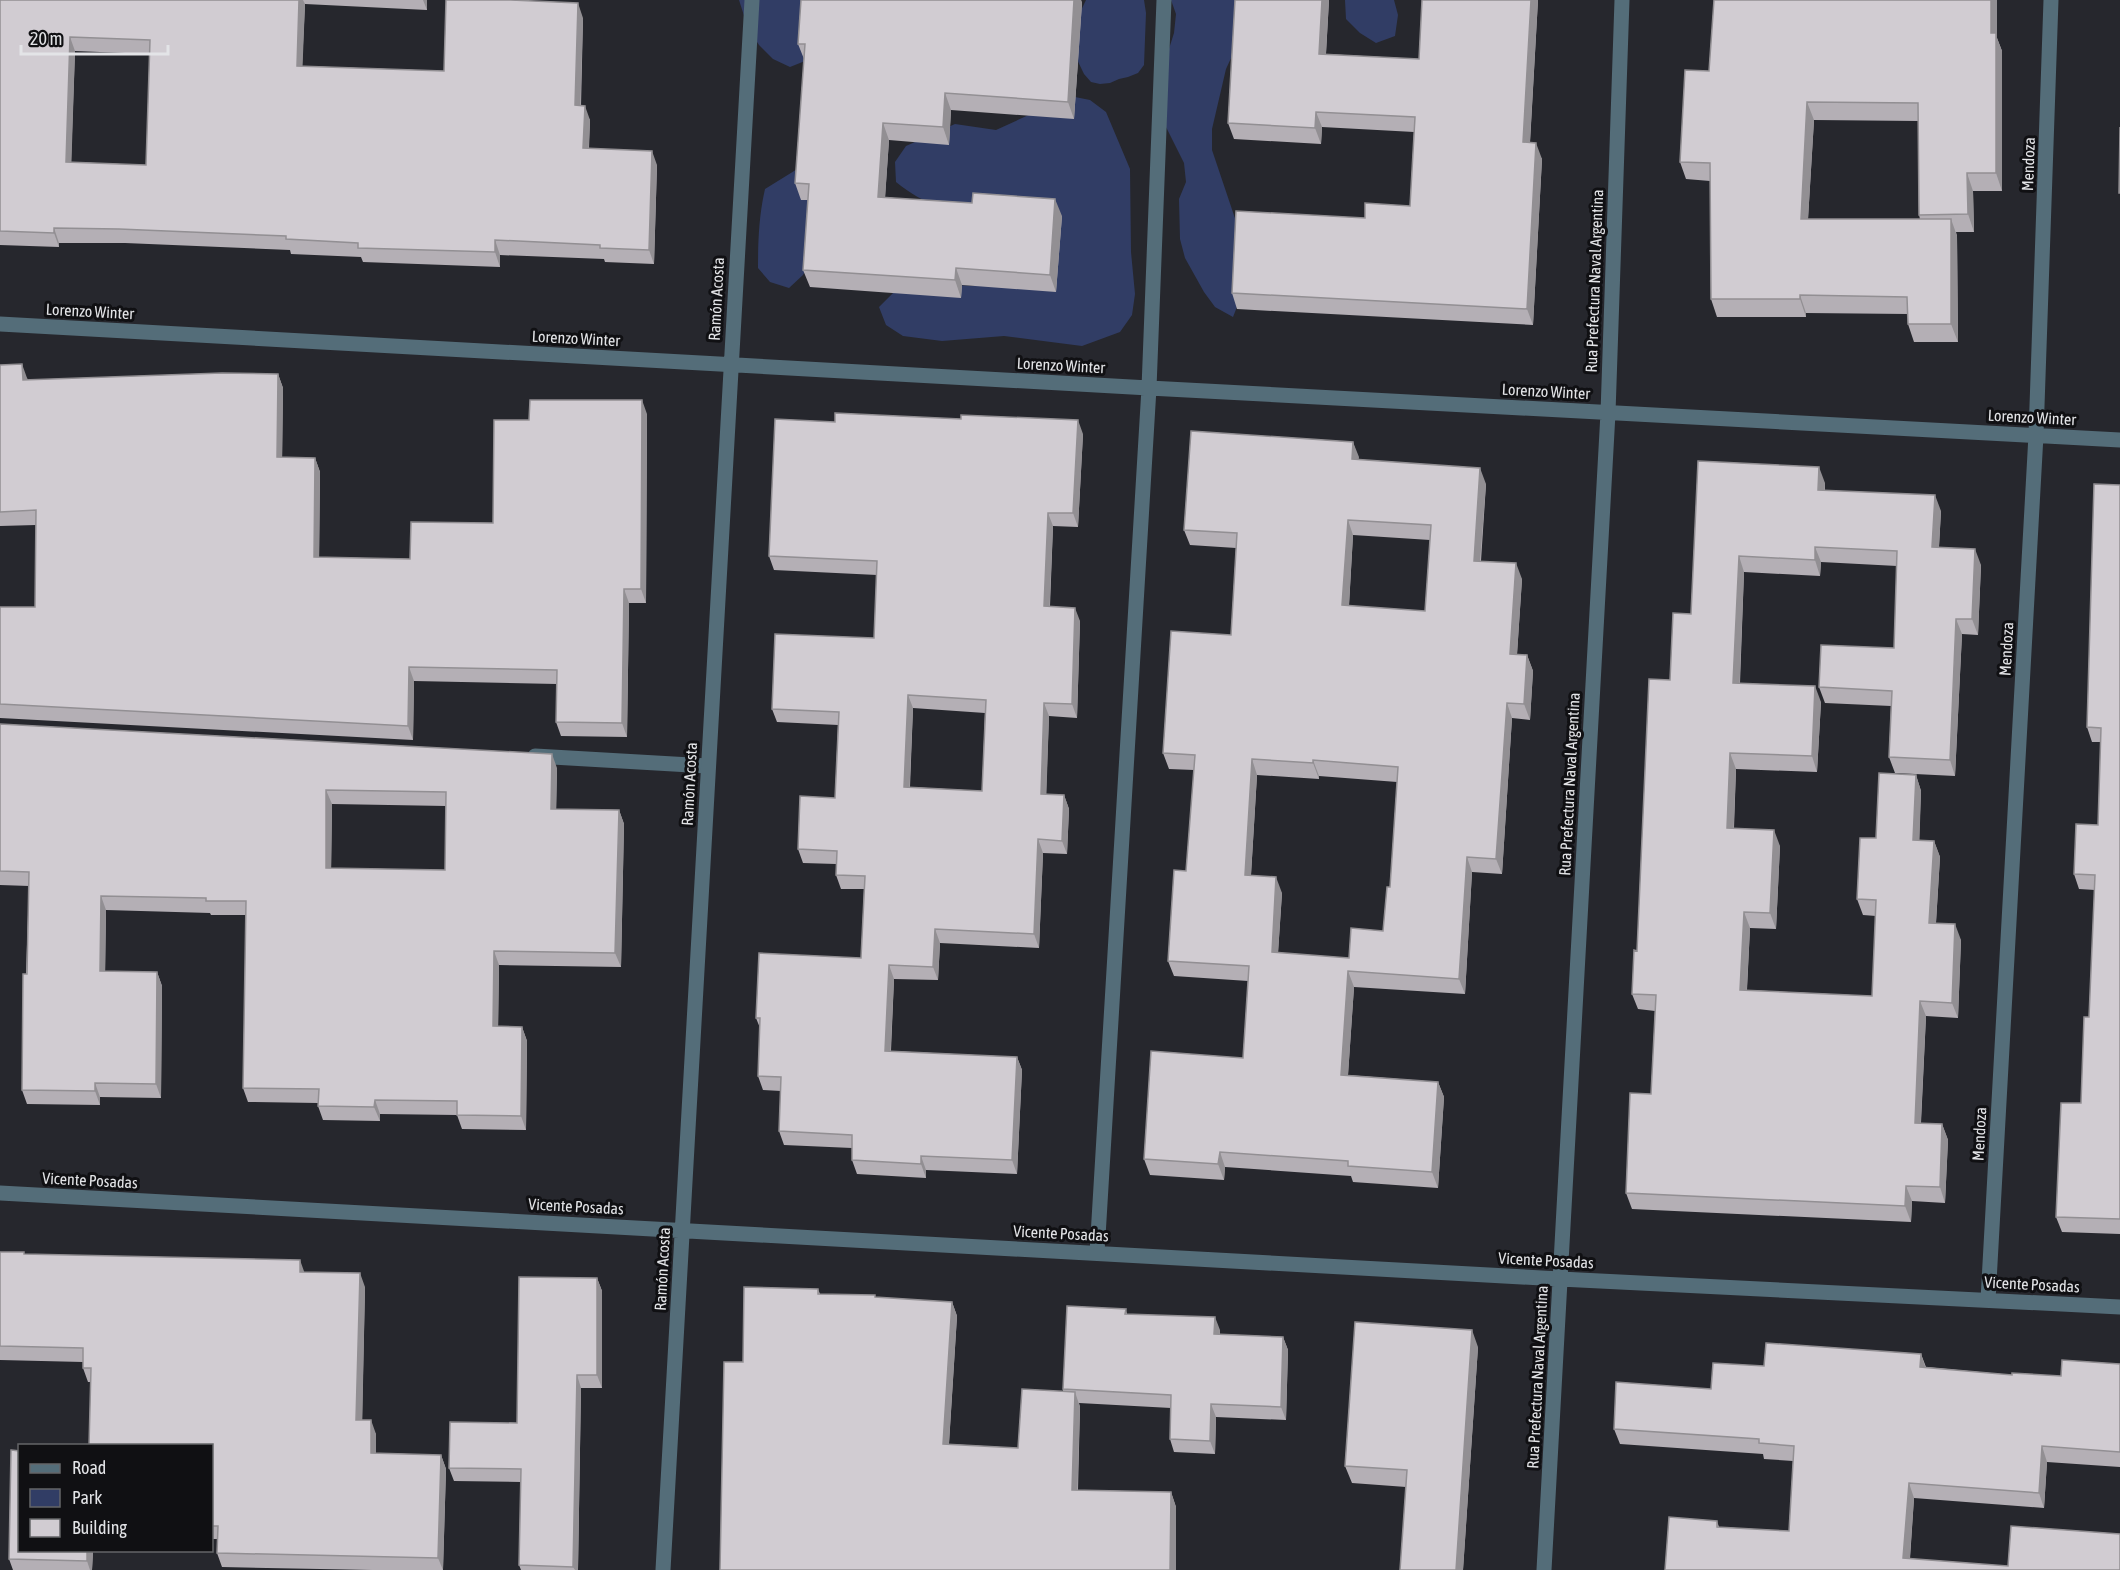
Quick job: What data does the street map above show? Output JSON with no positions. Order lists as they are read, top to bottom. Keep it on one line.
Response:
{"streets":{"street":["Mendoza","Rua Prefectura Naval Argentina","Ramón Acosta","Lorenzo Winter","Vicente Posadas"]},"crossings":[["Mendoza","Lorenzo Winter"],["Mendoza","Vicente Posadas"],["Rua Prefectura Naval Argentina","Lorenzo Winter"],["Rua Prefectura Naval Argentina","Vicente Posadas"],["Ramón Acosta","Lorenzo Winter"],["Ramón Acosta","Vicente Posadas"]],"legend":["Road","Park","Building"],"scale_bar":"20 m"}
